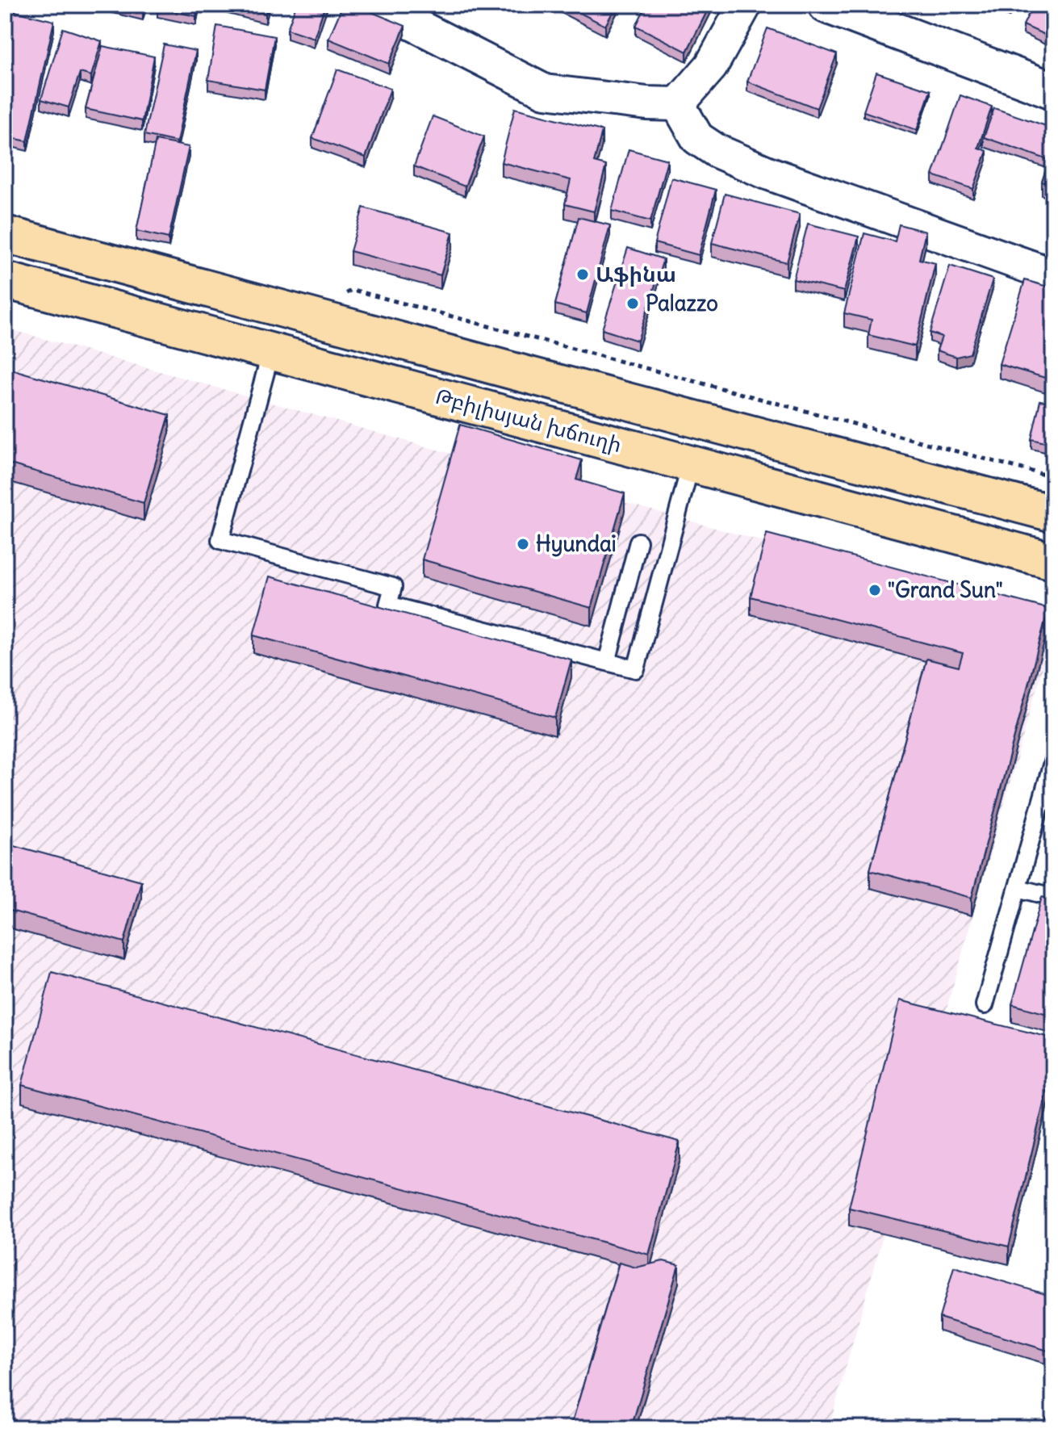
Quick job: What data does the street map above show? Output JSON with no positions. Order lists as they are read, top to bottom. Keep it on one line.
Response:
{"streets":{"main road":["Թբիլիսյան խճուղի"]},"places":["Աֆինա","Palazzo","Hyundai","\"Grand Sun\""]}
